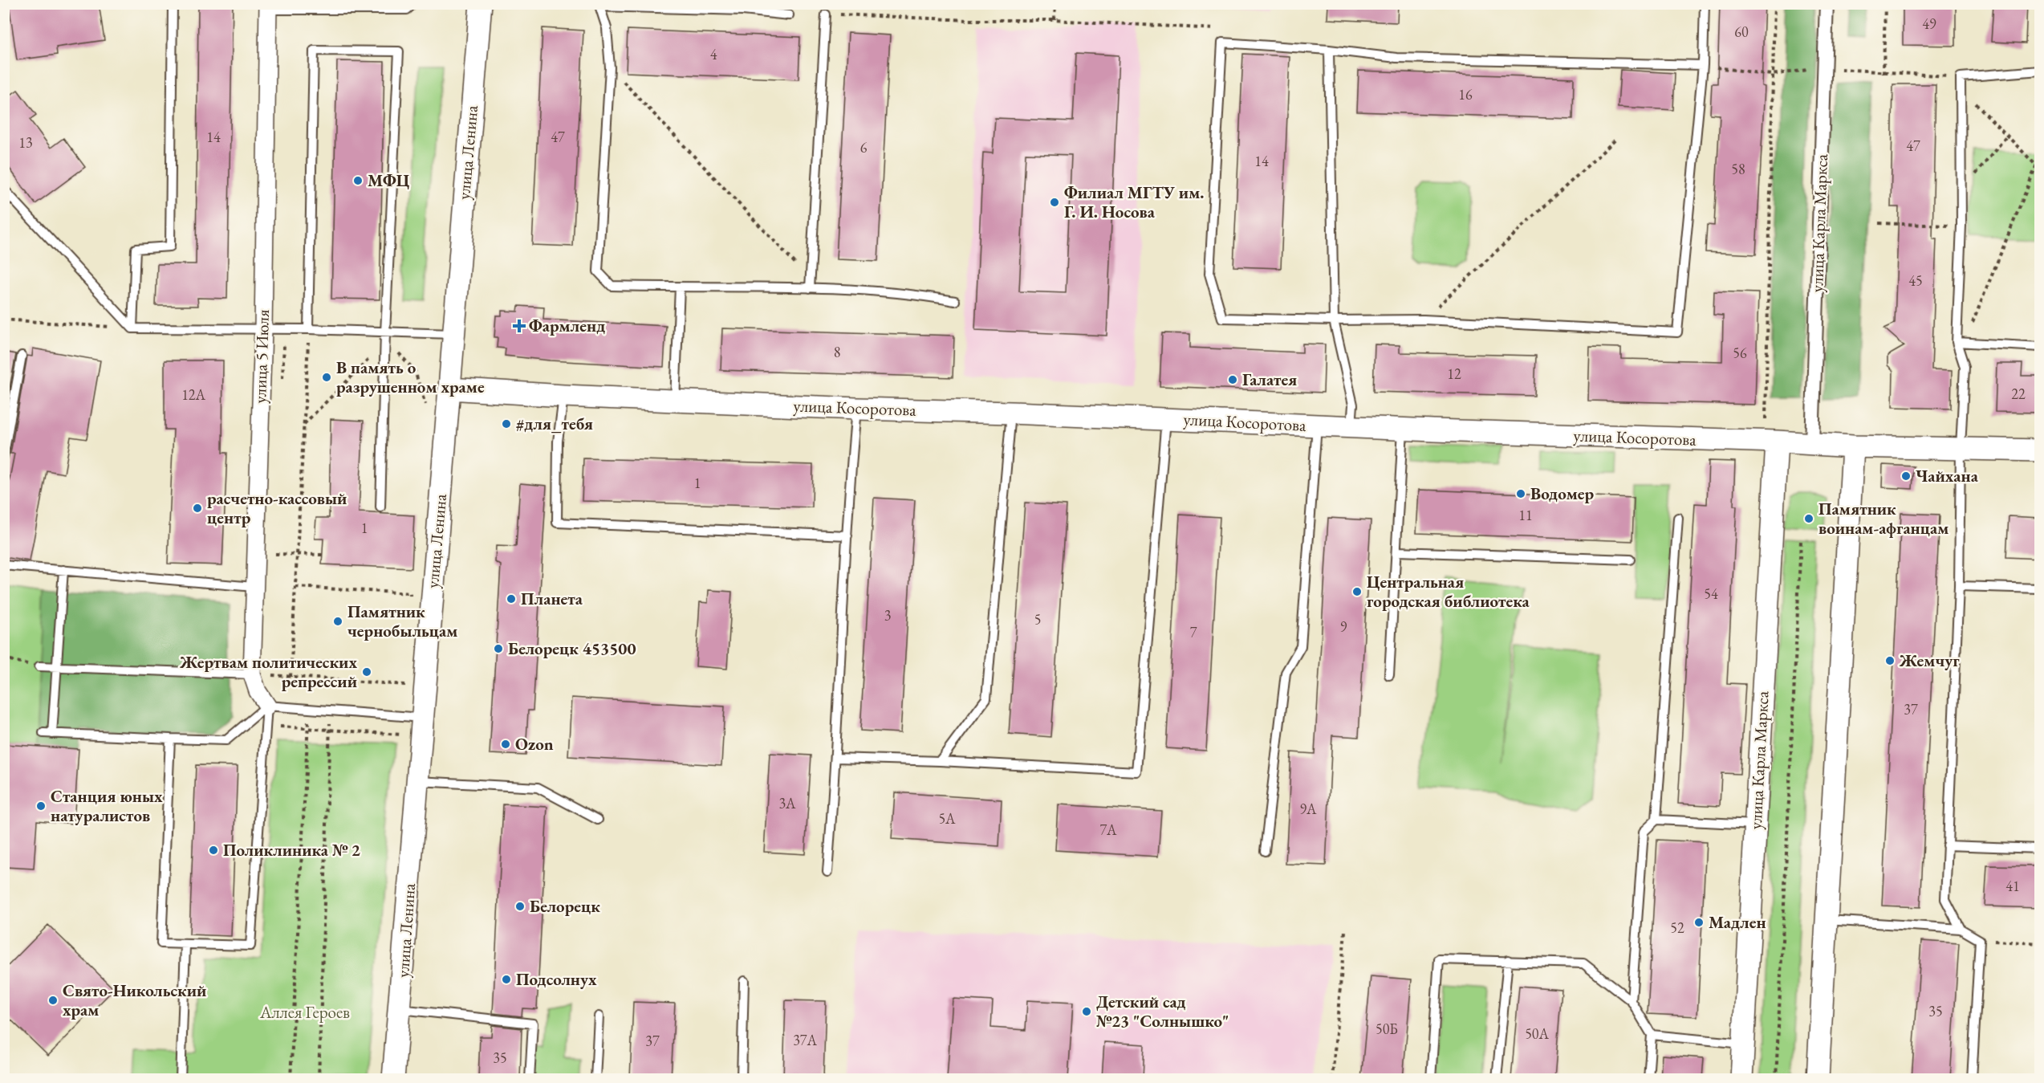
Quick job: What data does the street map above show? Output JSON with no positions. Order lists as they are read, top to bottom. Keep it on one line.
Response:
{"streets":{"street":["улица Ленина","улица Карла Маркса","улица 5 Июля","улица Косоротова"]},"crossings":[["улица Ленина","улица Косоротова"],["улица Карла Маркса","улица Косоротова"]],"parks":["Аллея Героев"],"places":{"other":["МФЦ","Филиал МГТУ им. Г. И. Носова","В память о разрушенном храме","Галатея","#для_тебя","Чайхана","Водомер","расчетно-кассовый центр","Памятник воинам-афганцам","Центральная городская библиотека","Планета","Памятник чернобыльцам","Белорецк 453500","Жемчуг","Жертвам политических репрессий","Ozon","Станция юных натуралистов","Поликлиника № 2","Белорецк","Мадлен","Подсолнух","Свято-Никольский храм","Детский сад №23 \"Солнышко\""],"health":["Фармленд"]},"house_numbers":["49","60","4","16","14","47","13","47","6","14","58","45","8","56","12","22","12А","1","11","1","54","3","5","9","7","37","3А","9А","5А","7А","41","52","35","50Б","50А","37А","37","35"]}
